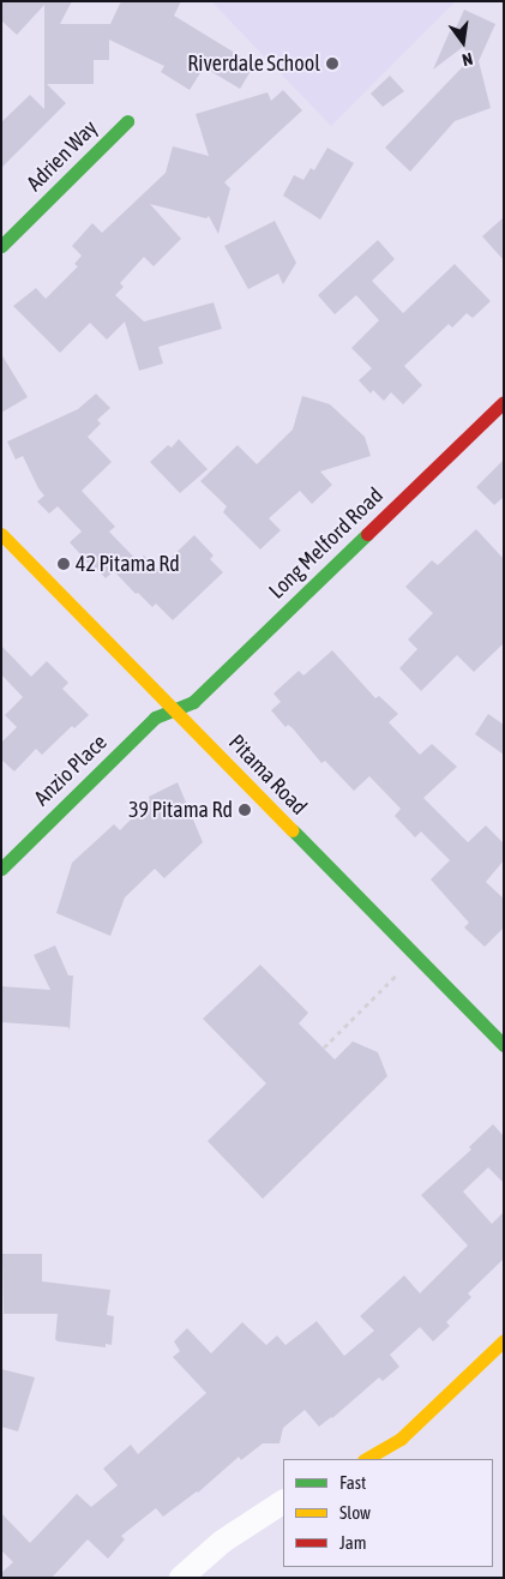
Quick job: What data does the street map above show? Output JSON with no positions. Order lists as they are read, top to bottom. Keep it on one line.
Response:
{"streets":{"street":["Adrien Way","Long Melford Road","Anzio Place","Pitama Road"]},"crossings":[["Long Melford Road","Anzio Place"],["Long Melford Road","Pitama Road"],["Anzio Place","Pitama Road"]],"places":["Riverdale School","42 Pitama Rd","39 Pitama Rd"],"legend":["Fast","Slow","Jam"],"north":"bottom"}
